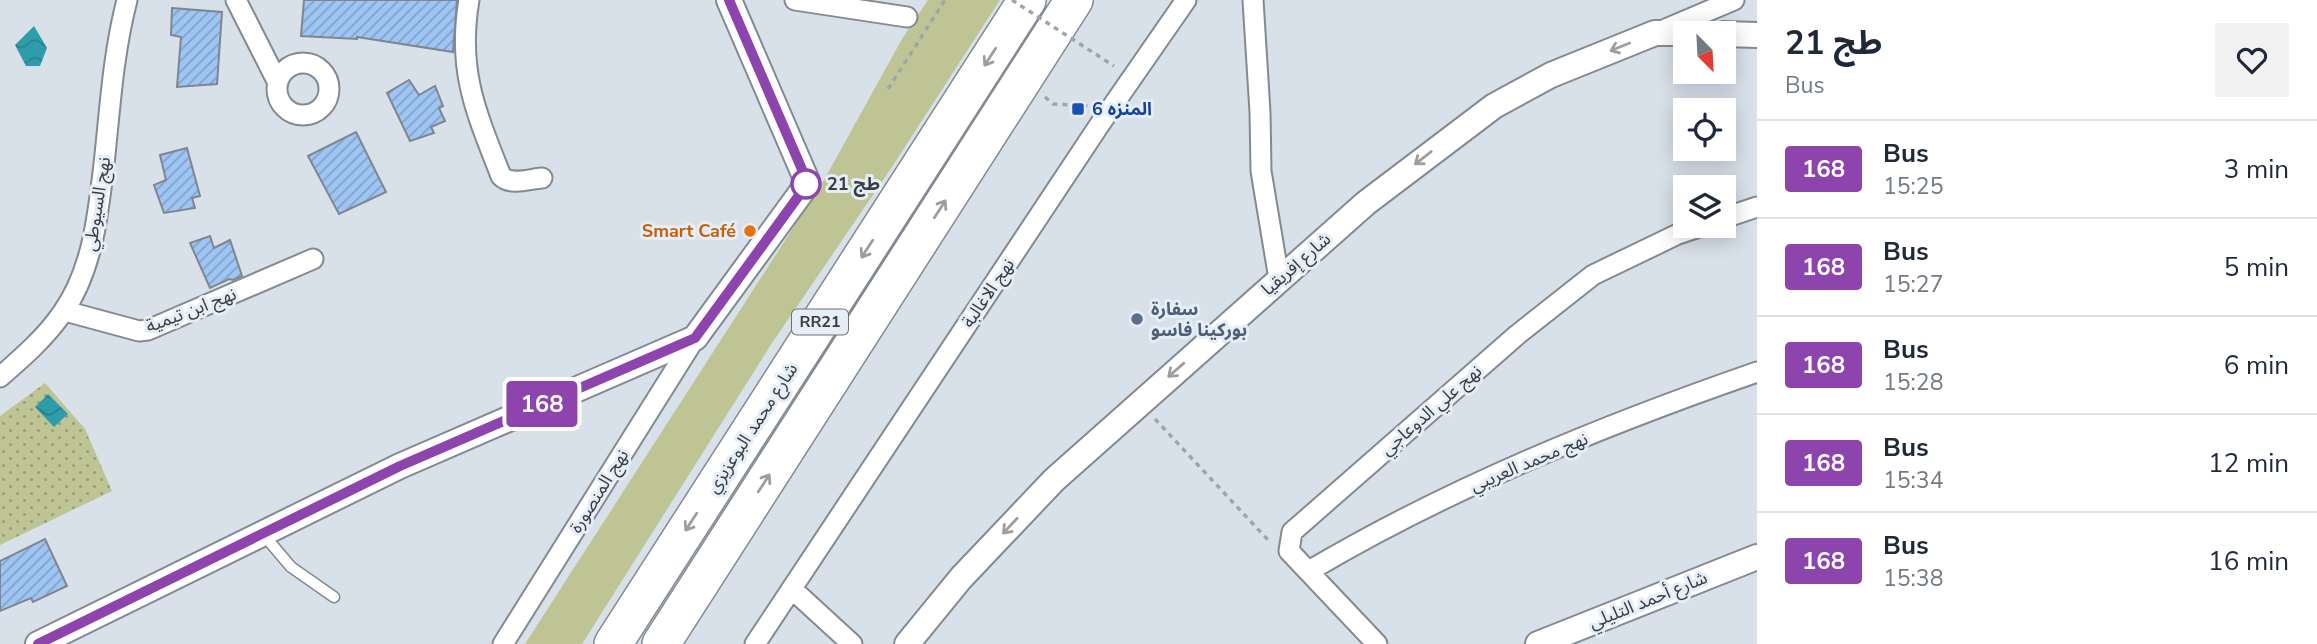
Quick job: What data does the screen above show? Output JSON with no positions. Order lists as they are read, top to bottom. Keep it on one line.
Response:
{"streets":{"highway":["RR21","شارع محمد البوعزيزي"],"street":["نهج السيوطي","شارع إفريقيا","نهج الاغالبة","نهج ابن تيمية","نهج علي الدوعاجي","نهج محمد العريبي","نهج المنصورة","شارع أحمد التليلي"]},"crossings":[["نهج السيوطي","نهج ابن تيمية"]],"one_way":["شارع إفريقيا"],"places":{"transit":["المنزه 6"],"other":["طج 21","Smart Café","سفارة بوركينا فاسو"]},"lines":["bus line 168"],"north":"bottom right","page":{"on_map":"168","heading":["طج 21","Bus"],"list":[{"mark":"168","name":"Bus","note":"15:25","value":"3 min"},{"mark":"168","name":"Bus","note":"15:27","value":"5 min"},{"mark":"168","name":"Bus","note":"15:28","value":"6 min"},{"mark":"168","name":"Bus","note":"15:34","value":"12 min"},{"mark":"168","name":"Bus","note":"15:38","value":"16 min"}]}}
